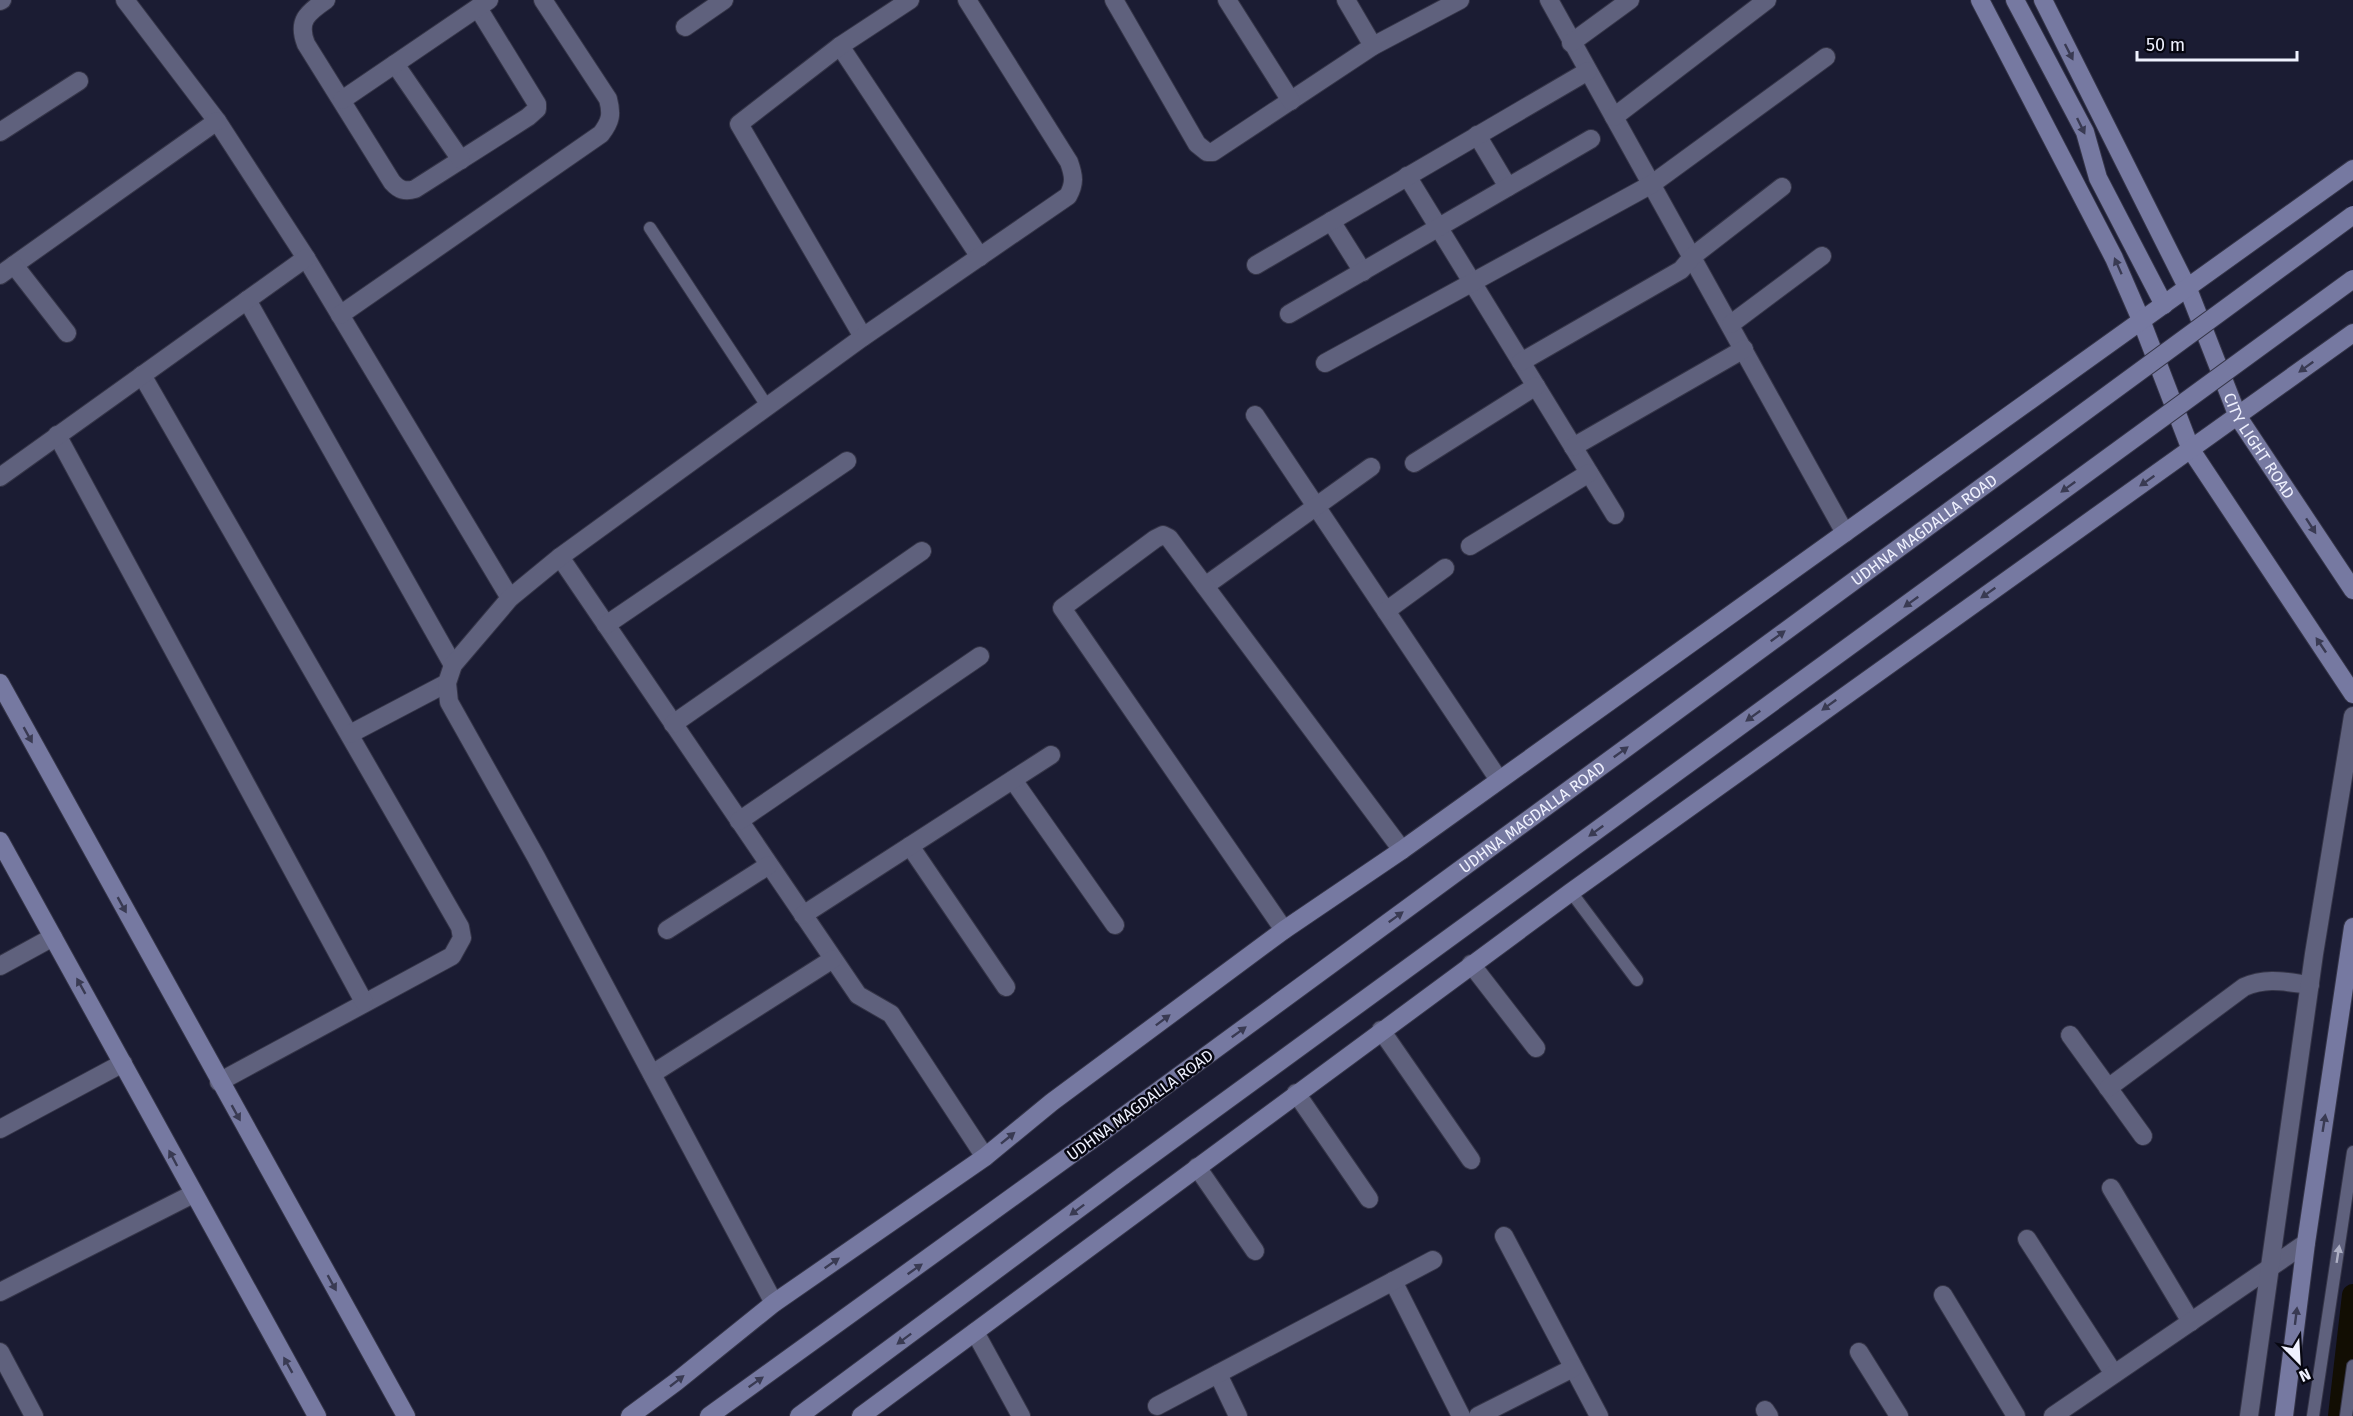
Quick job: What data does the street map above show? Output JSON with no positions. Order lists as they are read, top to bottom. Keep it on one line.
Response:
{"streets":{"street":["CITY LIGHT ROAD","UDHNA MAGDALLA ROAD"]},"scale_bar":"50 m","north":"bottom right"}
